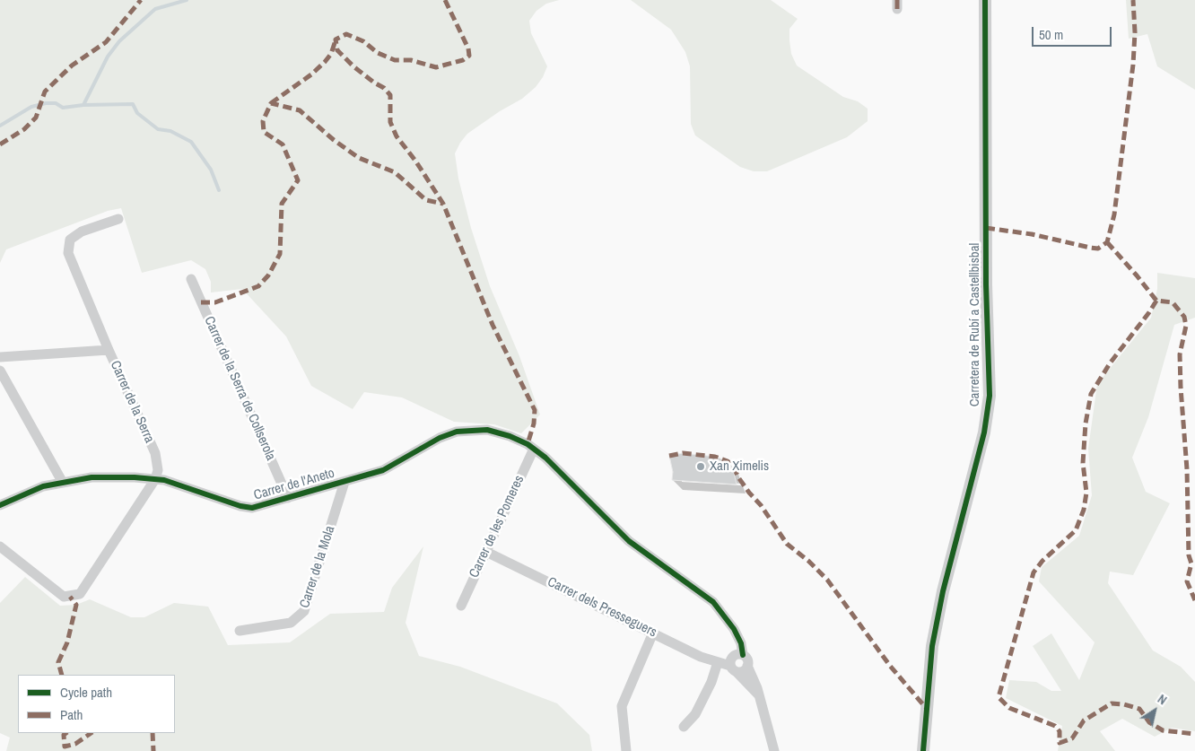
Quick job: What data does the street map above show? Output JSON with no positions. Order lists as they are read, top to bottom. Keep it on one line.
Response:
{"streets":{"street":["Carretera de Rubí a Castellbisbal","Carrer de la Serra de Collserola","Carrer de la Serra","Carrer de l'Aneto","Carrer de les Pomeres","Carrer de la Mola","Carrer dels Presseguers"]},"crossings":[["Carrer de la Serra de Collserola","Carrer de l'Aneto"],["Carrer de la Serra","Carrer de l'Aneto"],["Carrer de l'Aneto","Carrer de les Pomeres"],["Carrer de l'Aneto","Carrer de la Mola"],["Carrer de les Pomeres","Carrer dels Presseguers"]],"places":["Xan Ximelis"],"legend":["Cycle path","Path"],"scale_bar":"50 m","north":"top right"}
